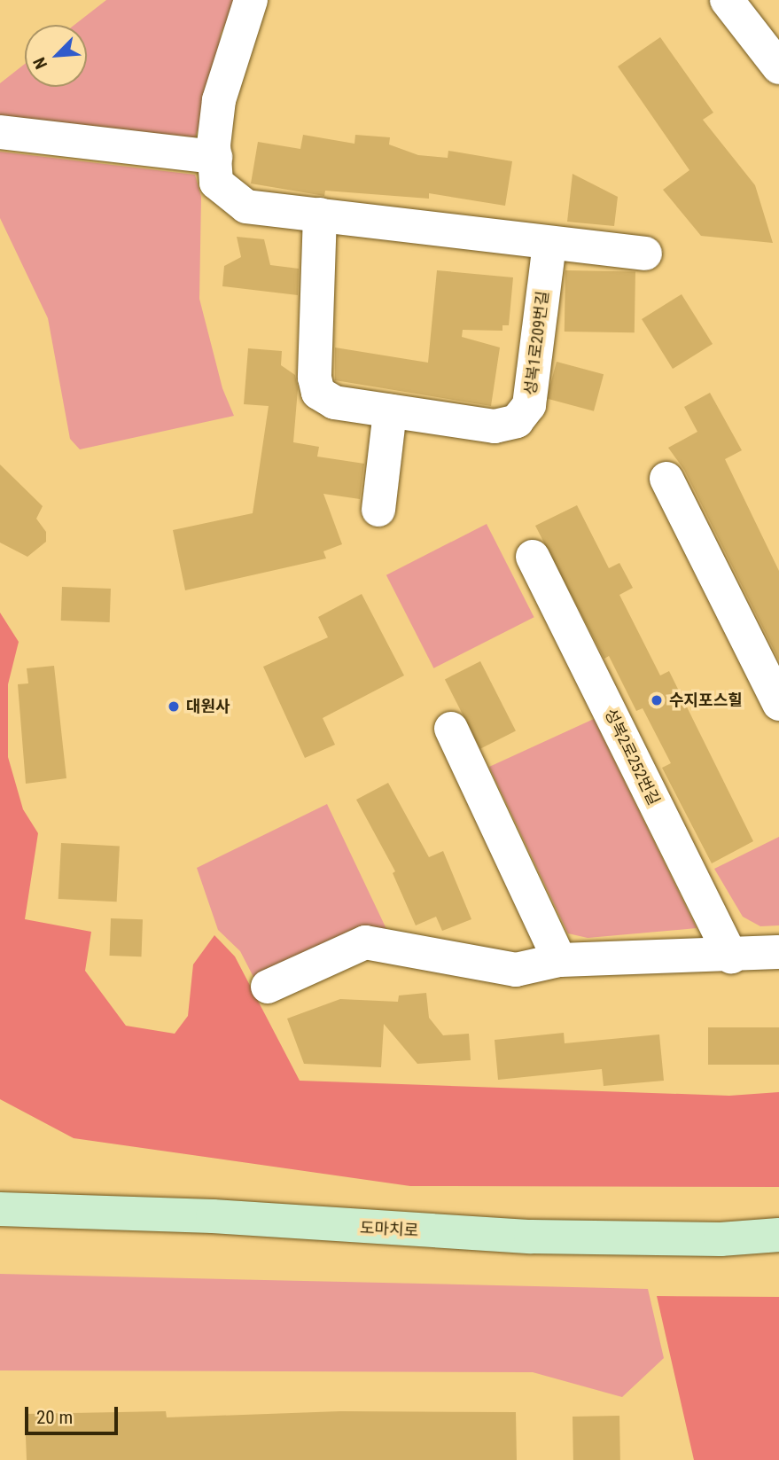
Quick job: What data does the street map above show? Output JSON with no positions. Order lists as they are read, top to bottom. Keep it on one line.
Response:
{"streets":{"main road":["도마치로"],"street":["성복1로209번길","성복2로252번길"]},"places":["수지포스힐","대원사"],"scale_bar":"20 m","north":"bottom left"}
